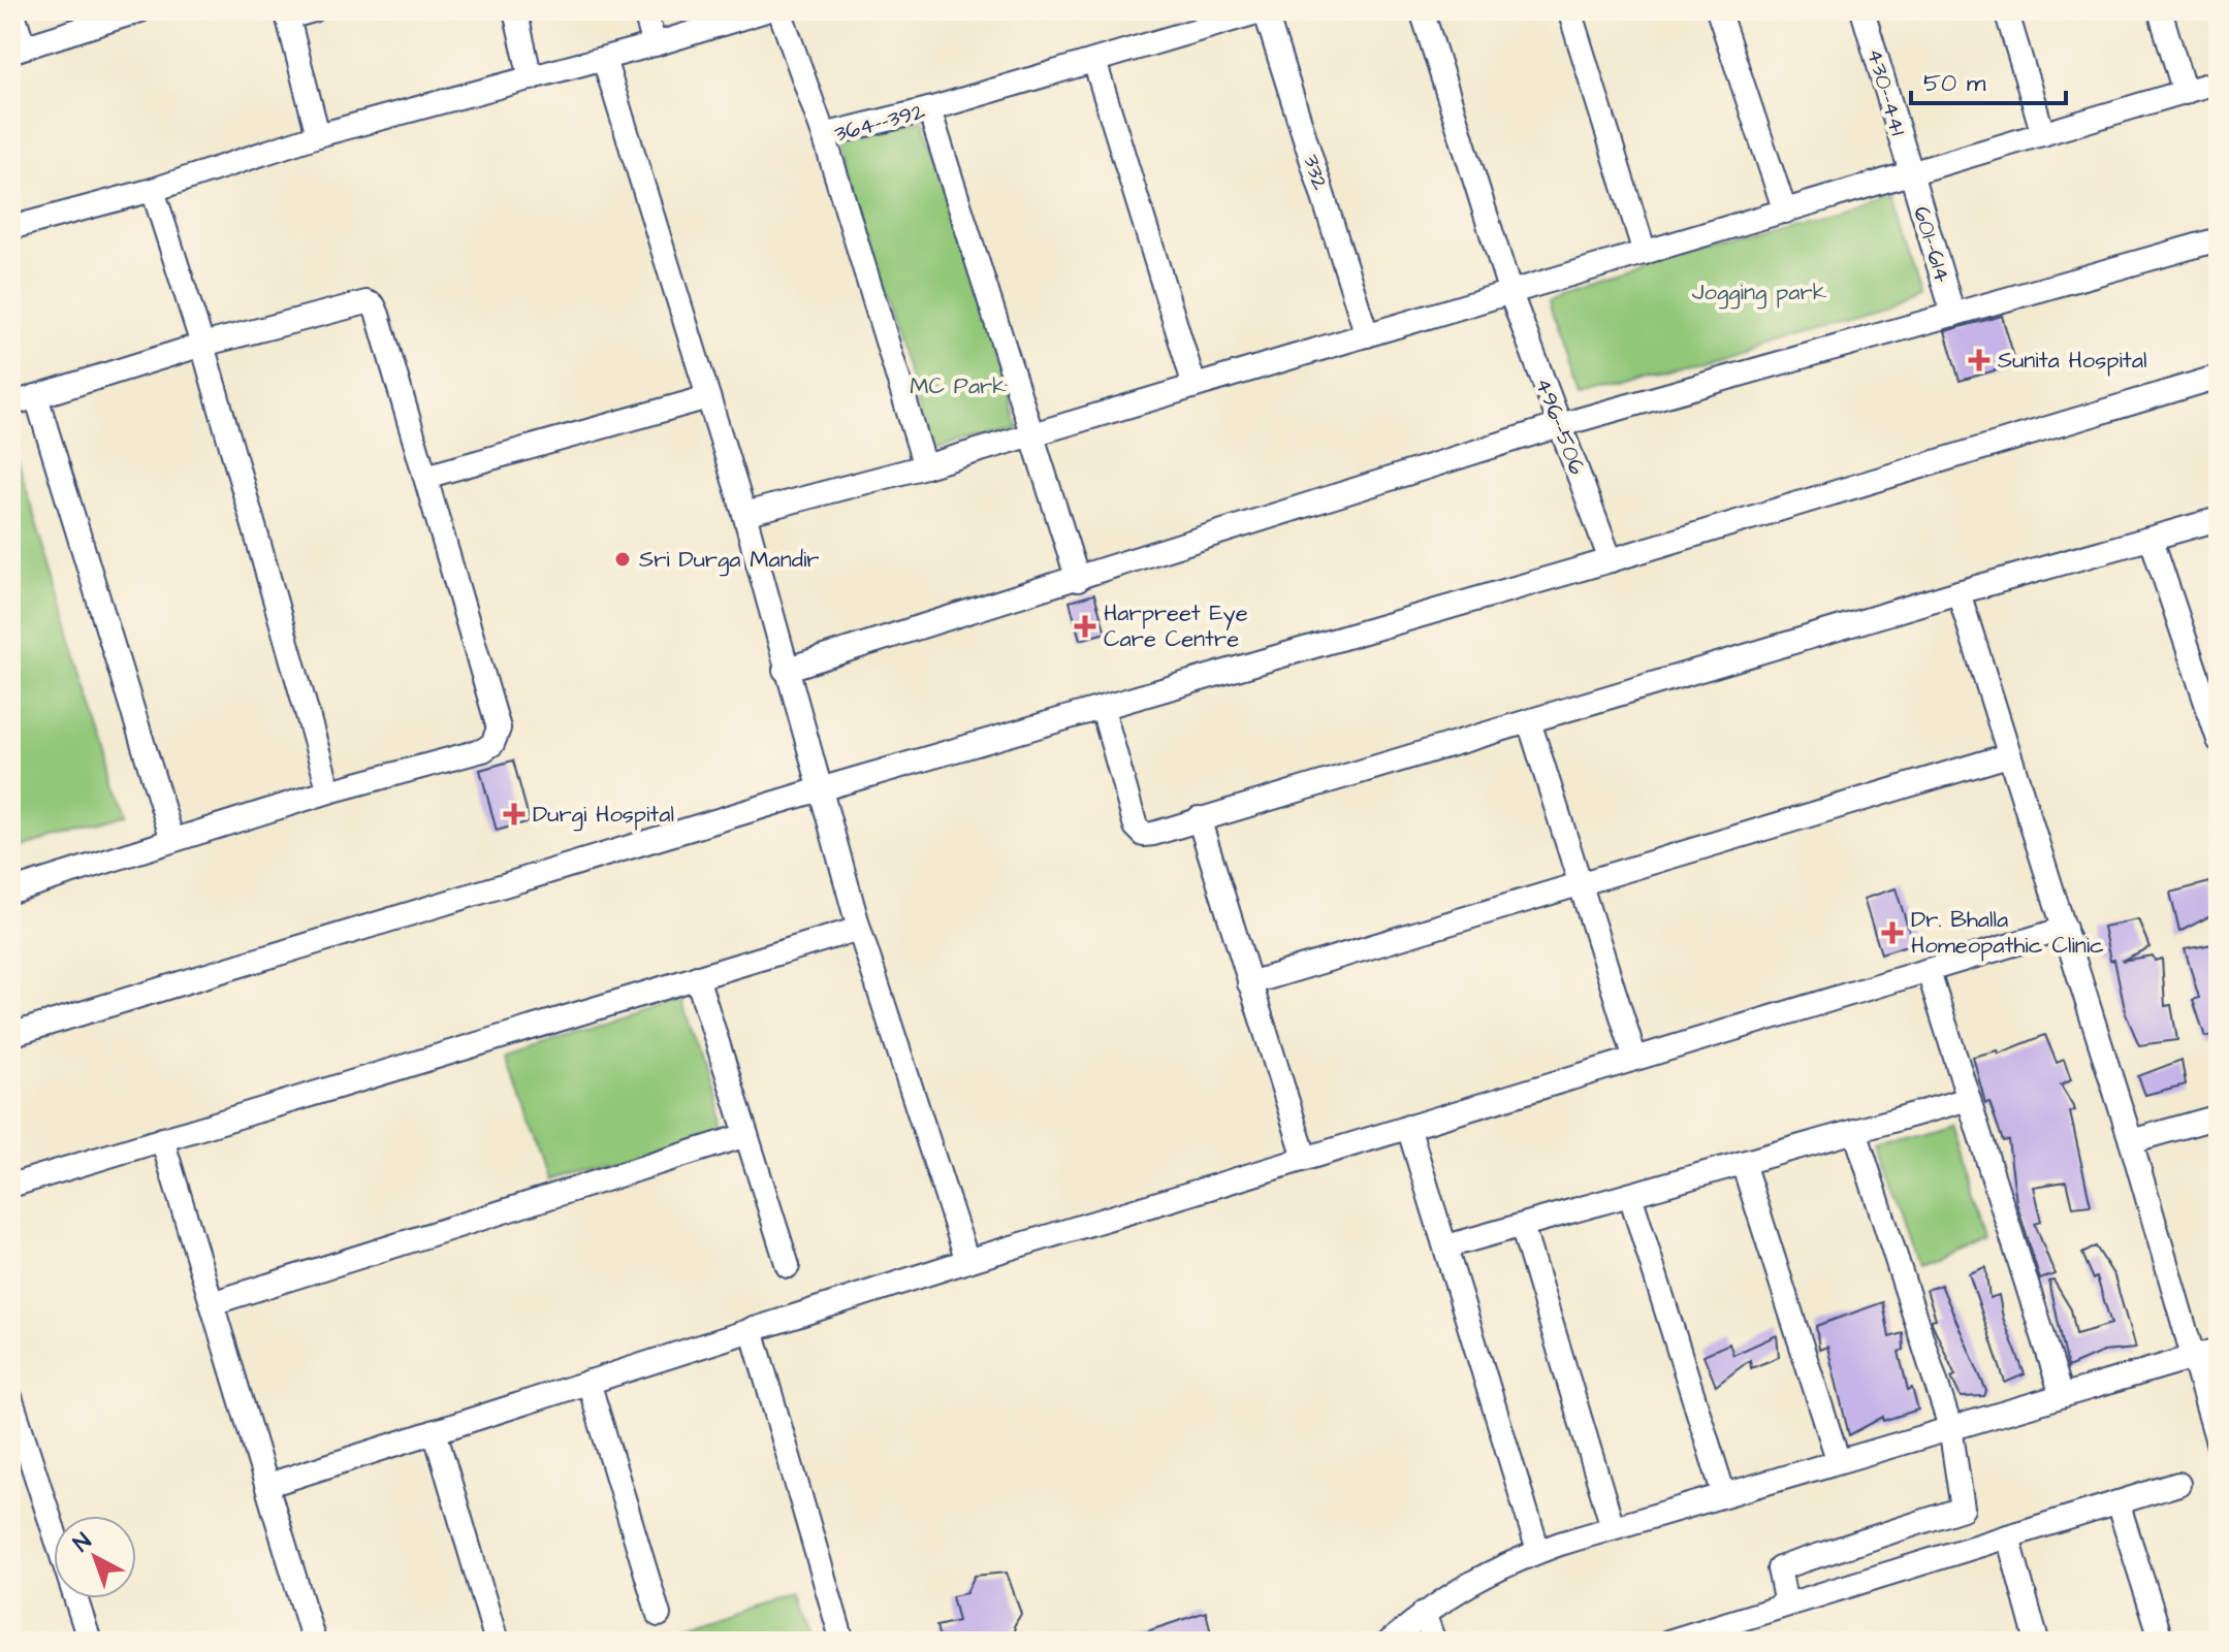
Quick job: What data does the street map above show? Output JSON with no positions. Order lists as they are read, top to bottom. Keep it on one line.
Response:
{"streets":{"street":["430--441","364--392","332","601--614","496--506"]},"crossings":[["430--441","601--614"],["364--392","332"]],"parks":["Jogging park","MC Park"],"places":{"health":["Sunita Hospital","Harpreet Eye Care Centre","Durgi Hospital","Dr. Bhalla Homeopathic Clinic"],"other":["Sri Durga Mandir"]},"scale_bar":"50 m","north":"top left"}
